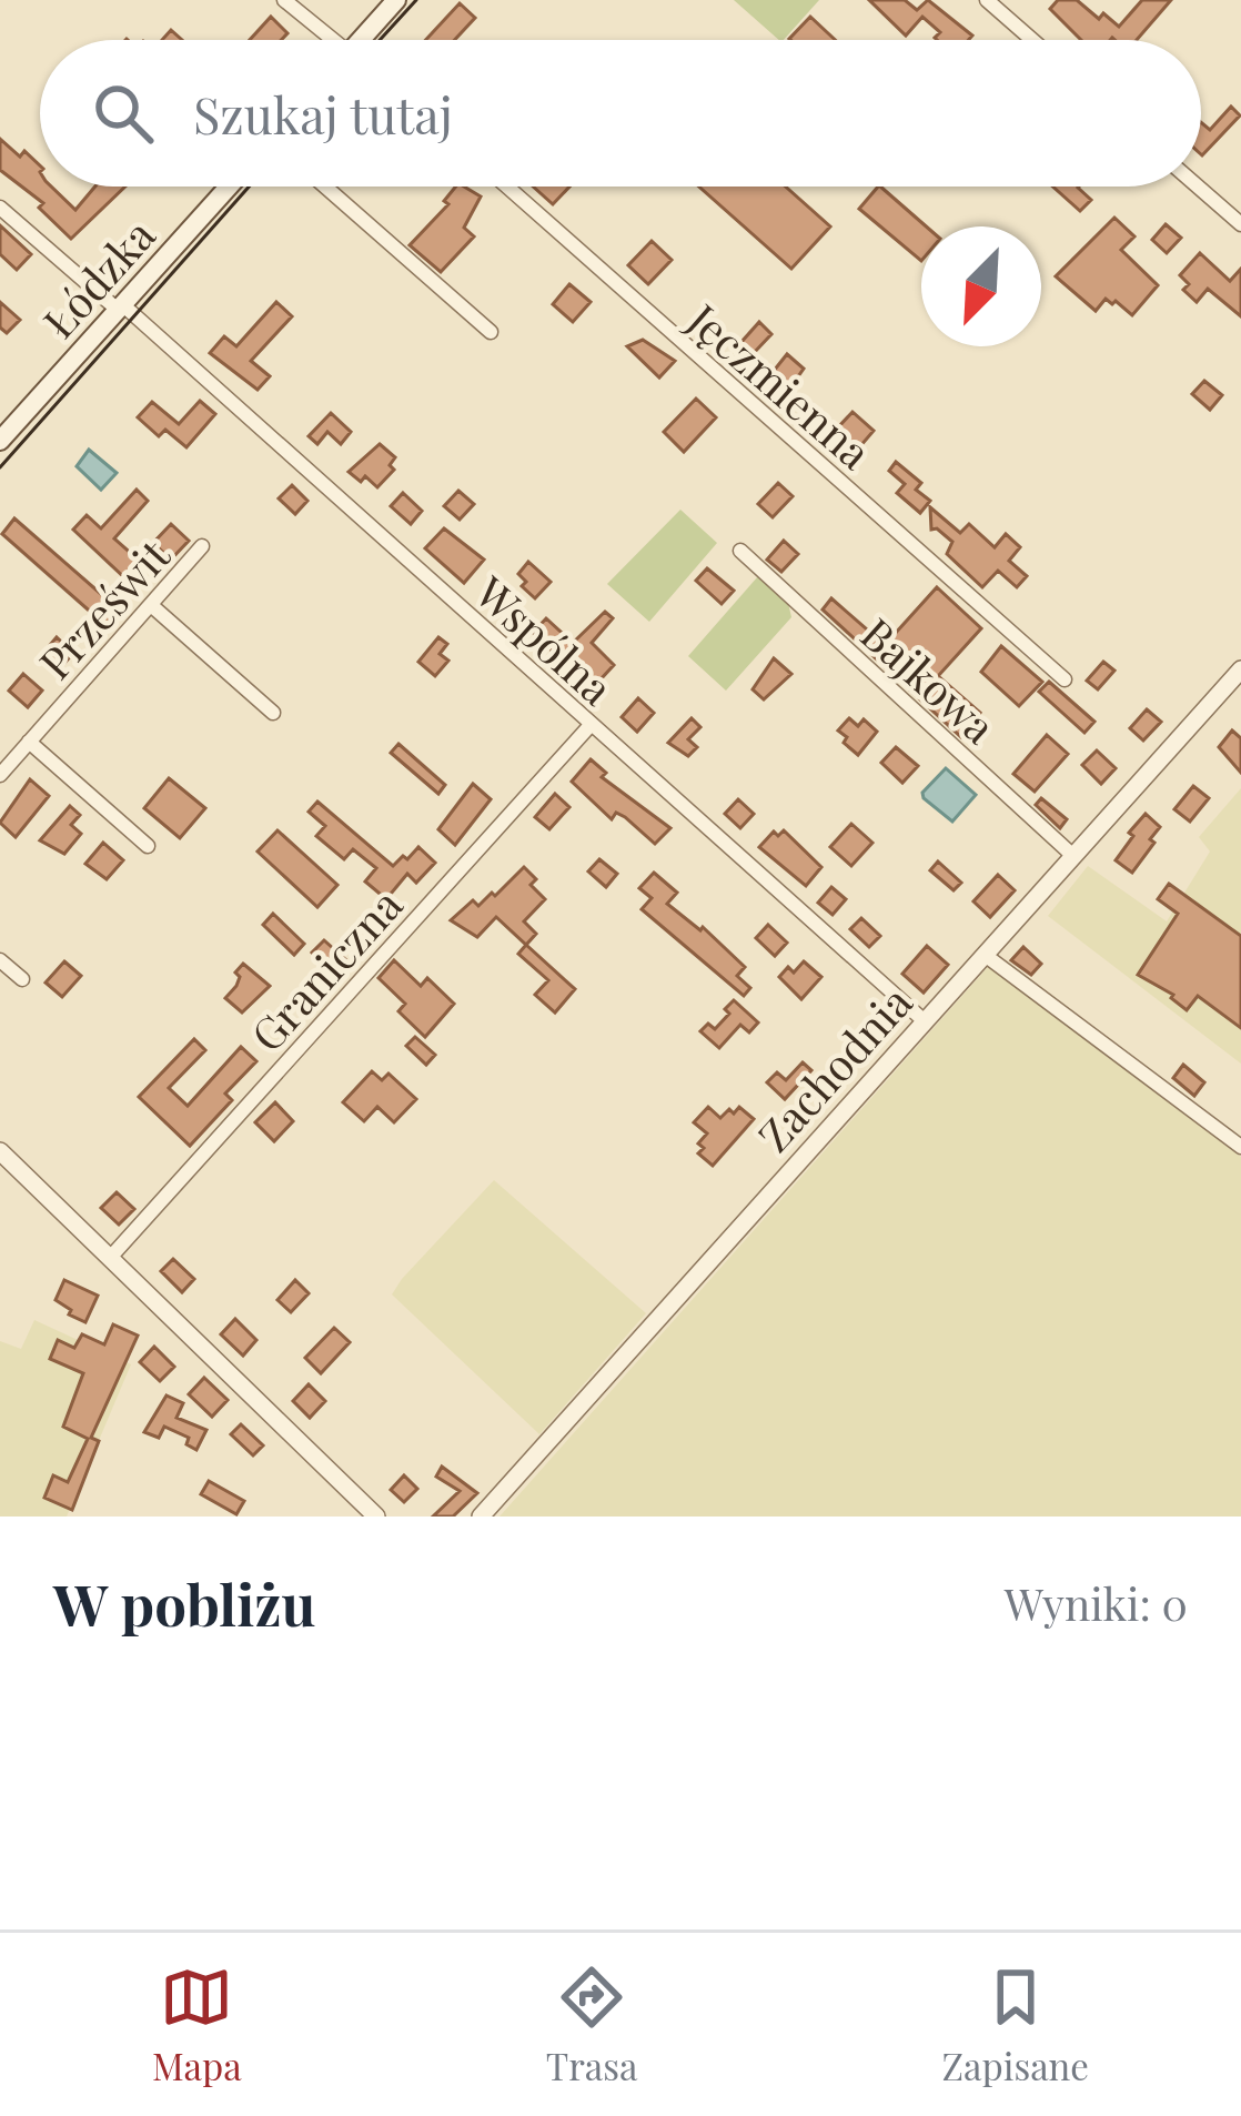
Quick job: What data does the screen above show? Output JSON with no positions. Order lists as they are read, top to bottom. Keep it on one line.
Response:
{"streets":{"main road":["Łódzka"],"street":["Jęczmienna","Prześwit","Wspólna","Bajkowa","Graniczna","Zachodnia"]},"crossings":[["Łódzka","Wspólna"],["Wspólna","Graniczna"],["Wspólna","Zachodnia"],["Bajkowa","Zachodnia"]],"north":"bottom left","page":{"search":"Szukaj tutaj","heading":["W pobliżu","Wyniki: 0"],"nav":["Mapa","Trasa","Zapisane"]}}
